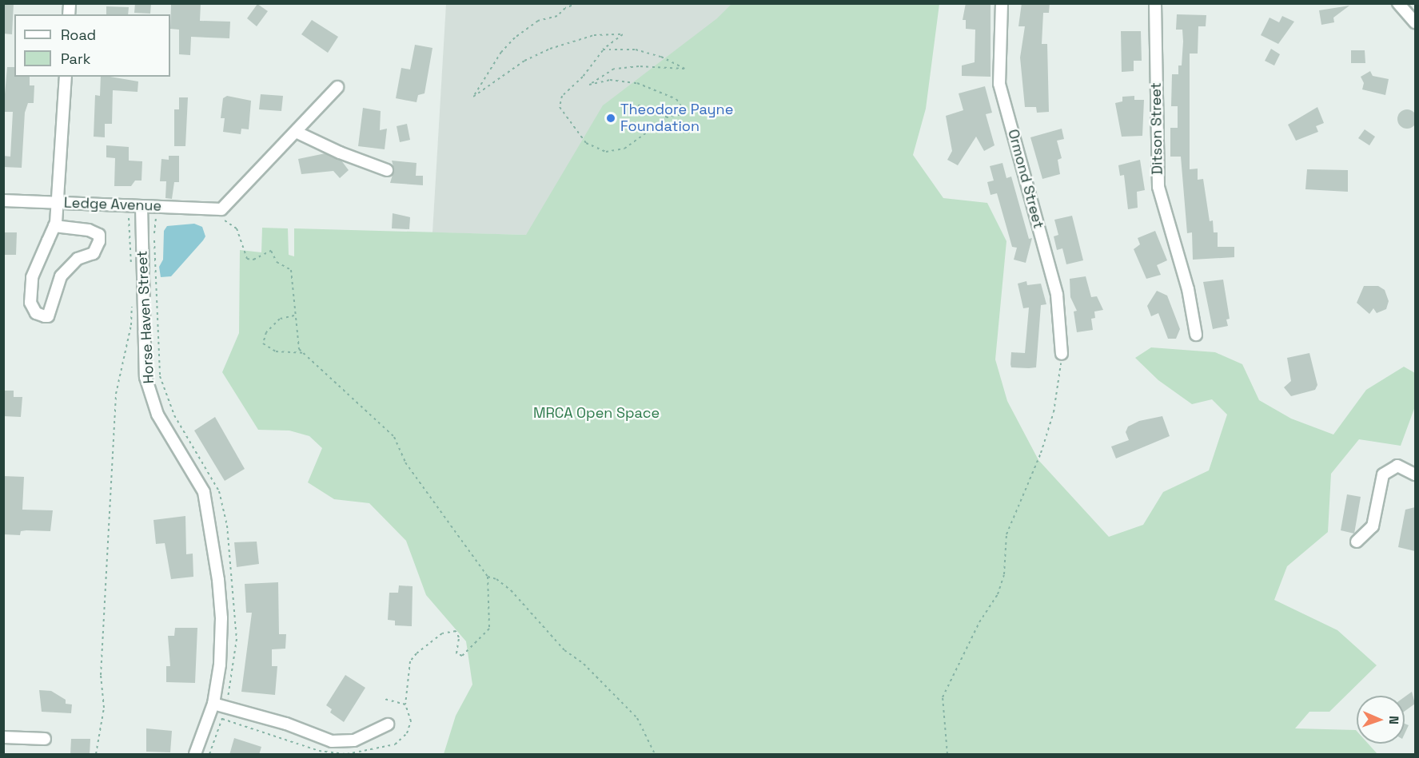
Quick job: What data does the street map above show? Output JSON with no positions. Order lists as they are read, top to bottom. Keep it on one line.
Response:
{"streets":{"street":["Ditson Street","Ormond Street","Ledge Avenue","Horse Haven Street"]},"crossings":[["Ledge Avenue","Horse Haven Street"]],"parks":["MRCA Open Space"],"places":["Theodore Payne Foundation"],"legend":["Road","Park"],"north":"right"}
